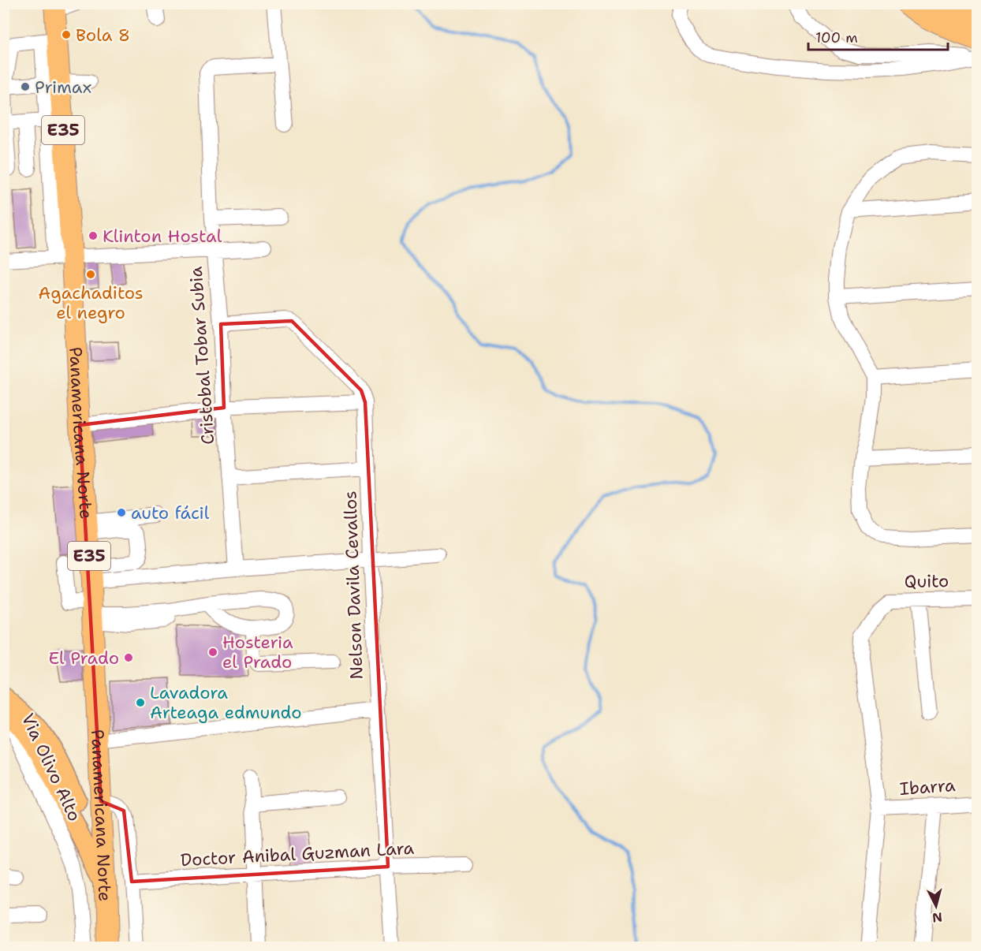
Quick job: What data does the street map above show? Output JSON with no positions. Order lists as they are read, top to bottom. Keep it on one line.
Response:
{"streets":{"highway":["E35","Panamericana Norte"],"street":["Cristobal Tobar Subia","Quito","Nelson Davila Cevallos","Via Olivo Alto","Ibarra","Doctor Anibal Guzman Lara"]},"crossings":[["Cristobal Tobar Subia","Nelson Davila Cevallos"],["Quito","Ibarra"],["Nelson Davila Cevallos","Doctor Anibal Guzman Lara"]],"places":["Bola 8","Primax","Klinton Hostal","Agachaditos el negro","auto fácil","Hosteria el Prado","El Prado","Lavadora Arteaga edmundo"],"scale_bar":"100 m","north":"bottom"}
